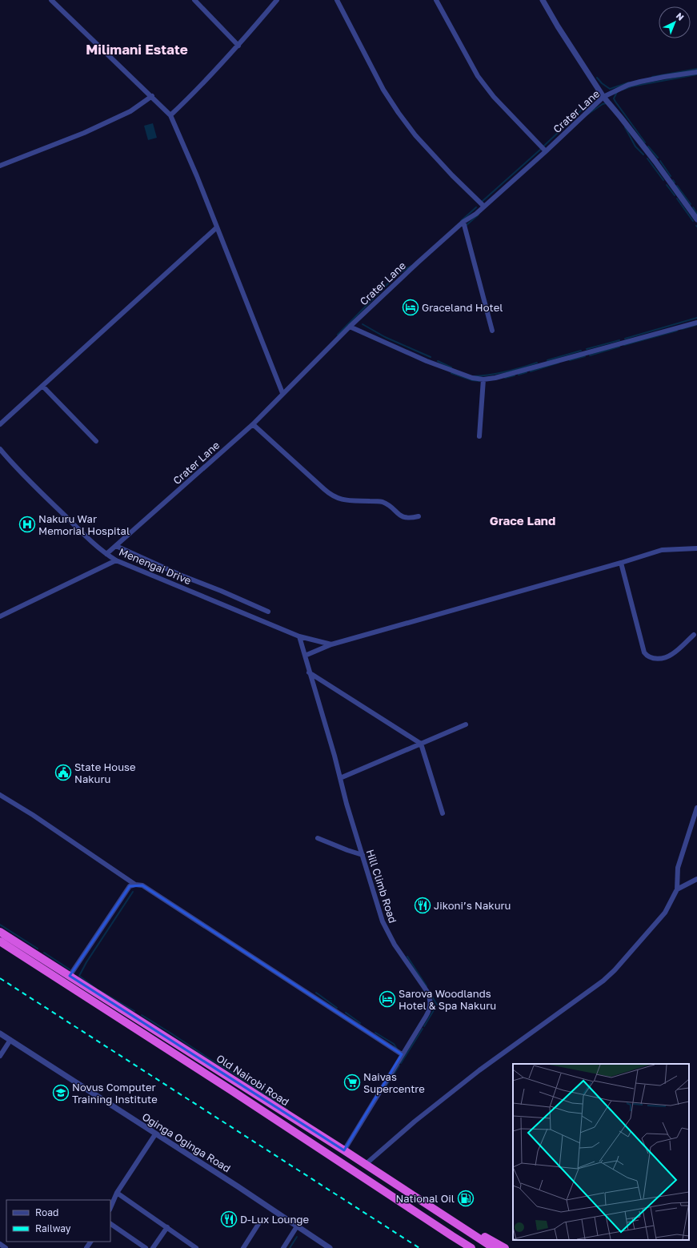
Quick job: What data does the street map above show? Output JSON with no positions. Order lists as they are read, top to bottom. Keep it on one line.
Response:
{"streets":{"highway":["Old Nairobi Road"],"street":["Crater Lane","Menengai Drive","Hill Climb Road","Oginga Oginga Road"]},"crossings":[["Crater Lane","Menengai Drive"],["Menengai Drive","Hill Climb Road"],["Hill Climb Road","Old Nairobi Road"]],"districts":["Milimani Estate","Grace Land"],"places":{"hotel":["Graceland Hotel","Sarova Woodlands Hotel & Spa Nakuru"],"hospital":["Nakuru War Memorial Hospital"],"public building":["State House Nakuru"],"restaurant":["Jikoni’s Nakuru","D-Lux Lounge"],"supermarket":["Naivas Supercentre"],"school or university":["Novus Computer Training Institute"],"fuel station":["National Oil"]},"legend":["Road","Railway"],"north":"top right"}
